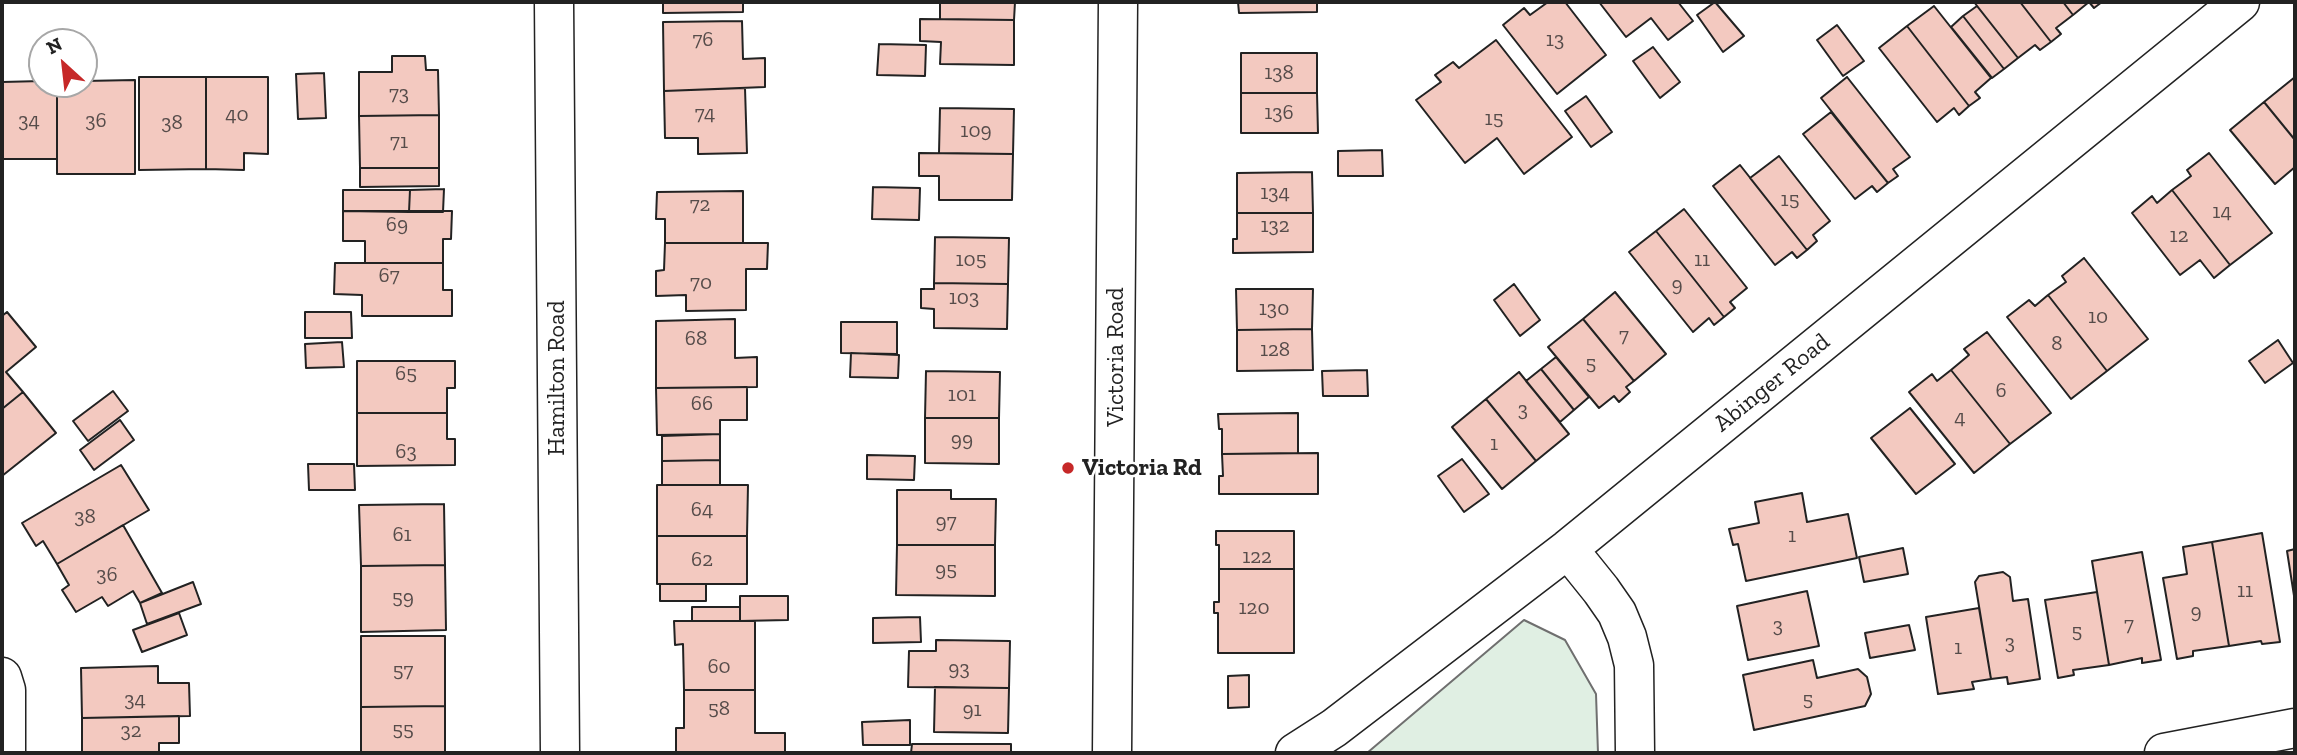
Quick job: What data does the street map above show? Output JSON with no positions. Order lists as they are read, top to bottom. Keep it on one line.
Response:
{"streets":{"street":["Victoria Road","Hamilton Road","Abinger Road"]},"places":["Victoria Rd"],"house_numbers":["76","13","138","73","136","74","40","15","34","36","38","109","71","134","15","72","14","69","132","12","105","11","67","70","9","103","130","10","7","68","8","128","5","65","6","101","66","3","4","99","1","63","64","38","97","61","1","122","62","95","36","11","59","120","9","7","3","5","3","1","60","93","57","34","5","58","91","55","32"],"north":"top left"}
